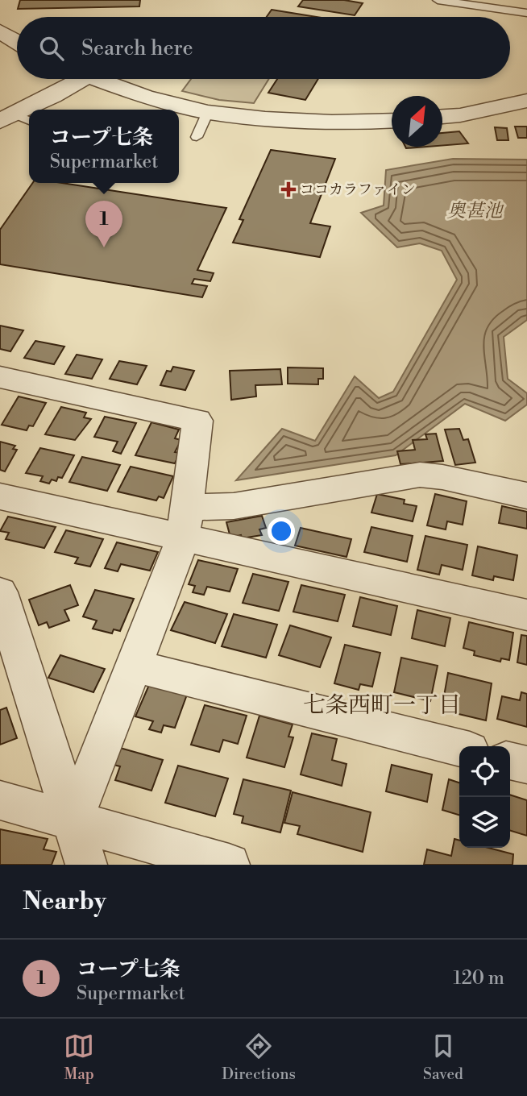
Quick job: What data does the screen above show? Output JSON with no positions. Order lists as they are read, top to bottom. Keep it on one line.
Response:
{"districts":["七条西町一丁目"],"water":["奥甚池"],"places":{"health":["ココカラファイン"]},"north":"top right","page":{"search":"Search here","popup":["コープ七条","Supermarket"],"pins":"1","heading":"Nearby","list":[{"mark":"1","name":"コープ七条","note":"Supermarket","value":"120 m"}],"nav":["Map","Directions","Saved"]}}
